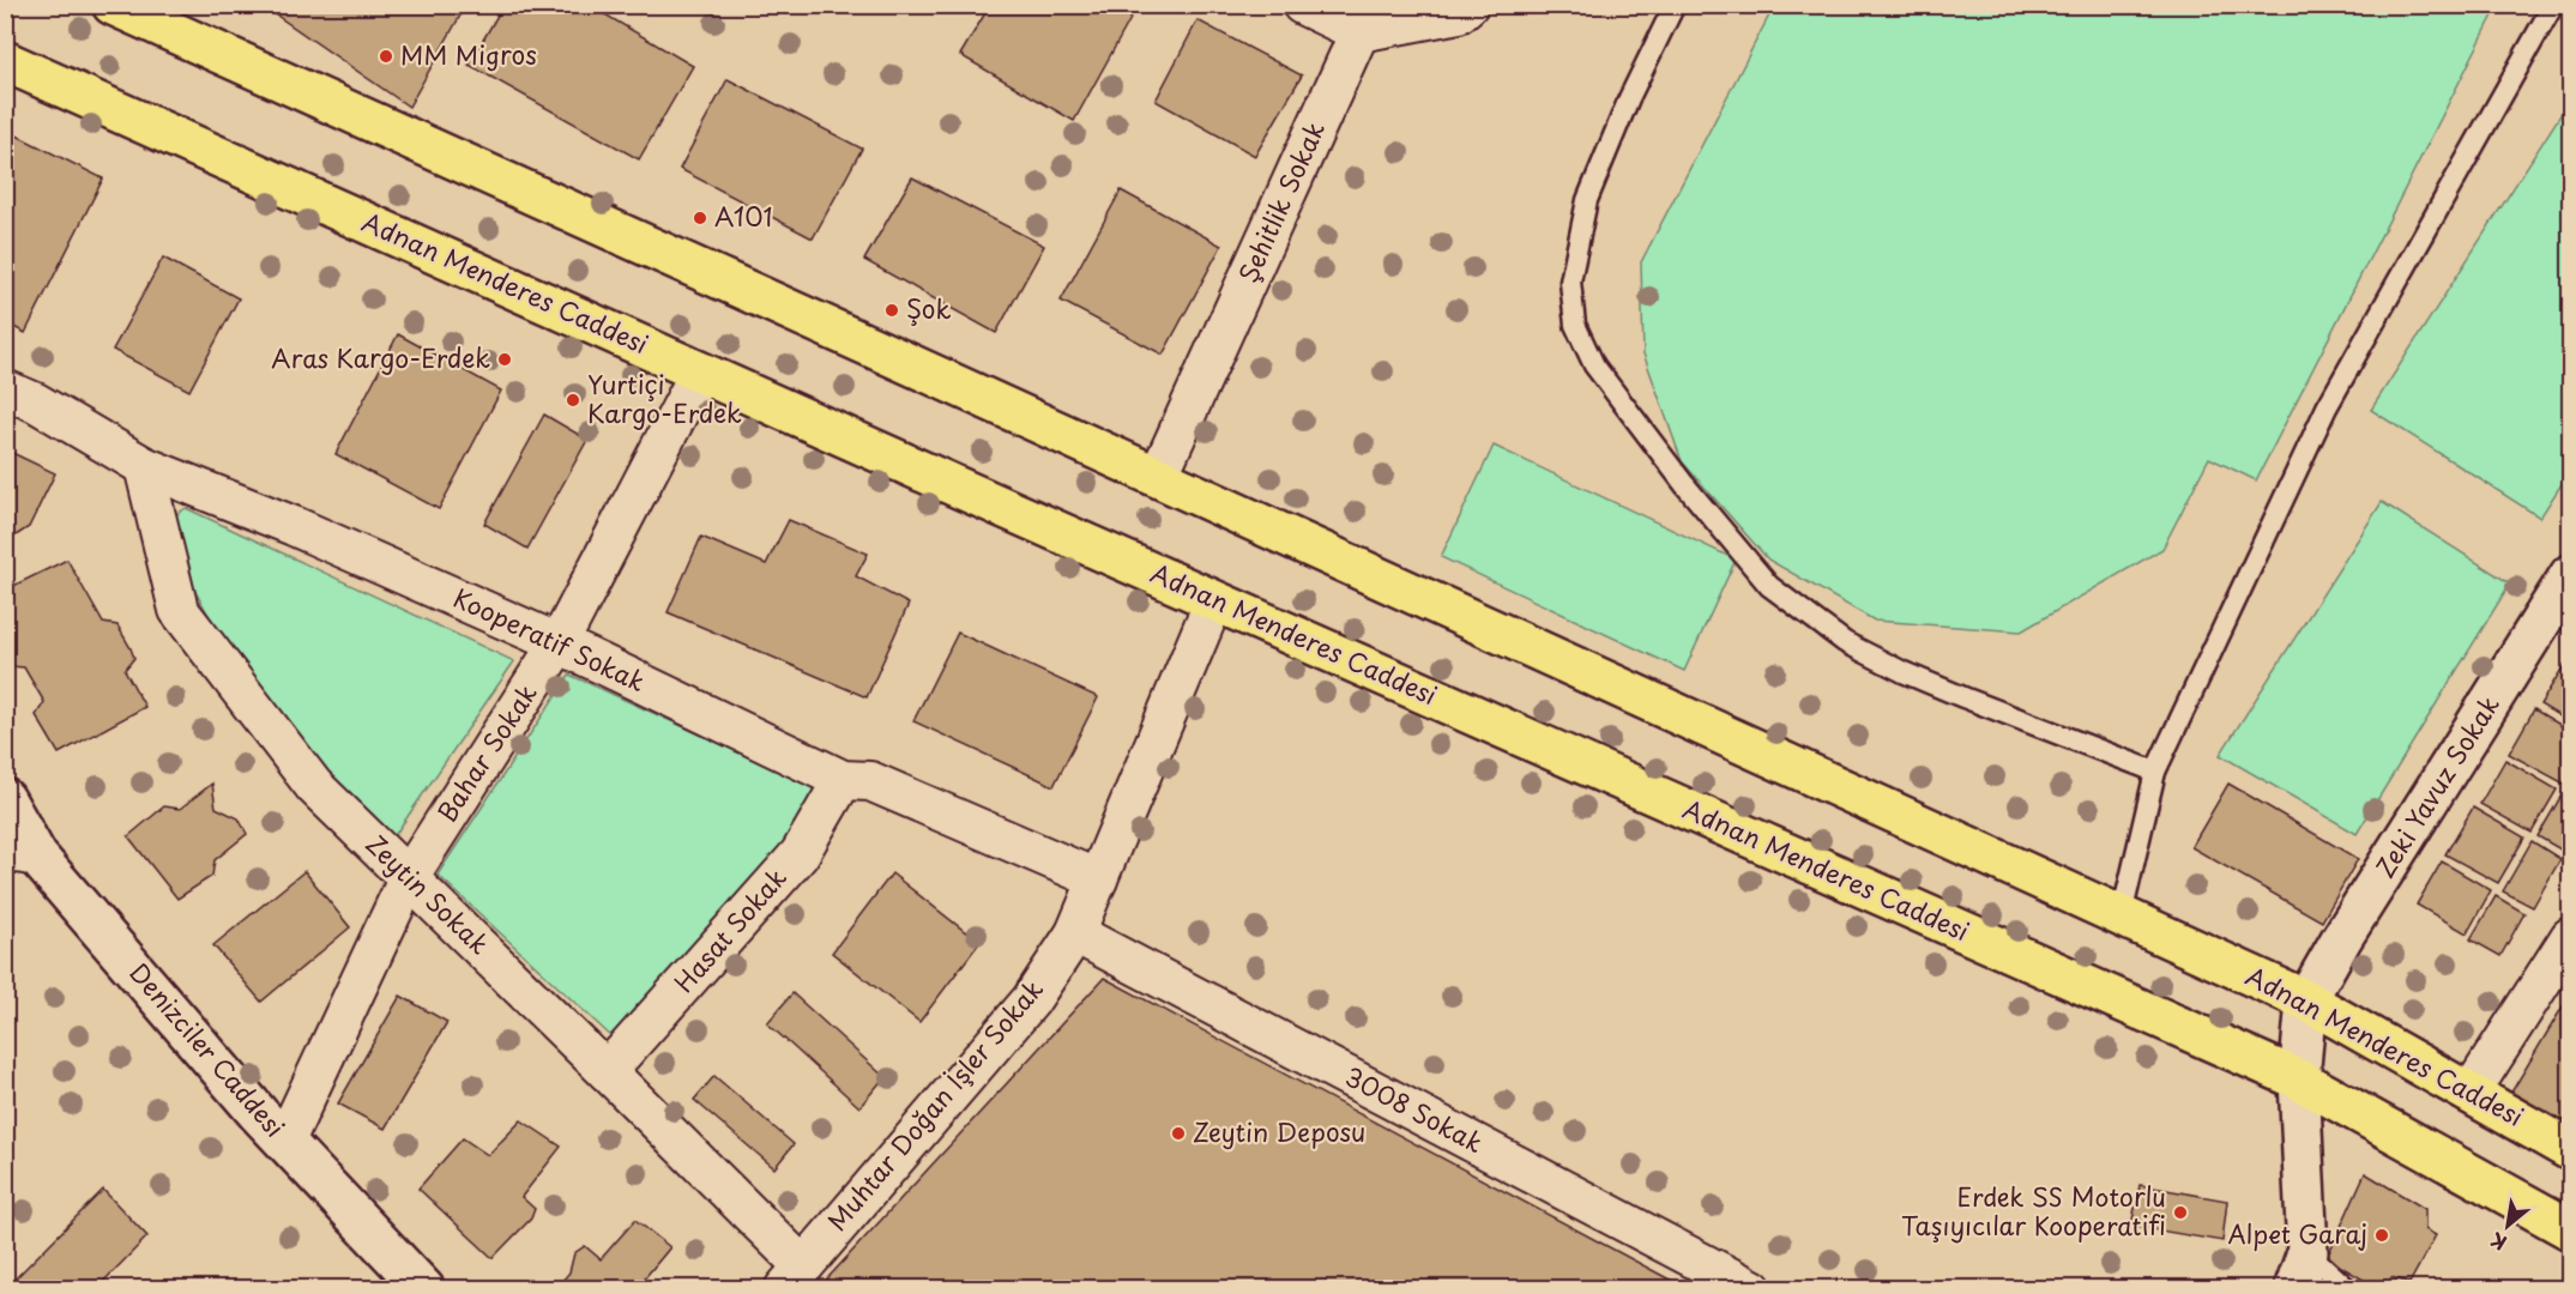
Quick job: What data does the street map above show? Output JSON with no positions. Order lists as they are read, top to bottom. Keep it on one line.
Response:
{"streets":{"main road":["Adnan Menderes Caddesi"],"street":["Şehitlik Sokak","Kooperatif Sokak","Bahar Sokak","Zeki Yavuz Sokak","Zeytin Sokak","Hasat Sokak","Denizciler Caddesi","Muhtar Doğan İşler Sokak","3008 Sokak"]},"crossings":[["Şehitlik Sokak","Adnan Menderes Caddesi"],["Adnan Menderes Caddesi","Bahar Sokak"],["Adnan Menderes Caddesi","Zeki Yavuz Sokak"],["Adnan Menderes Caddesi","Muhtar Doğan İşler Sokak"],["Kooperatif Sokak","Bahar Sokak"],["Kooperatif Sokak","Zeytin Sokak"],["Kooperatif Sokak","Hasat Sokak"],["Kooperatif Sokak","Muhtar Doğan İşler Sokak"],["Bahar Sokak","Zeytin Sokak"],["Bahar Sokak","Denizciler Caddesi"],["Zeytin Sokak","Hasat Sokak"],["Zeytin Sokak","Muhtar Doğan İşler Sokak"],["Muhtar Doğan İşler Sokak","3008 Sokak"]],"places":["MM Migros","A101","Şok","Aras Kargo-Erdek","Yurtiçi Kargo-Erdek","Zeytin Deposu","Erdek SS Motorlu Taşıyıcılar Kooperatifi","Alpet Garaj"],"north":"bottom left"}
